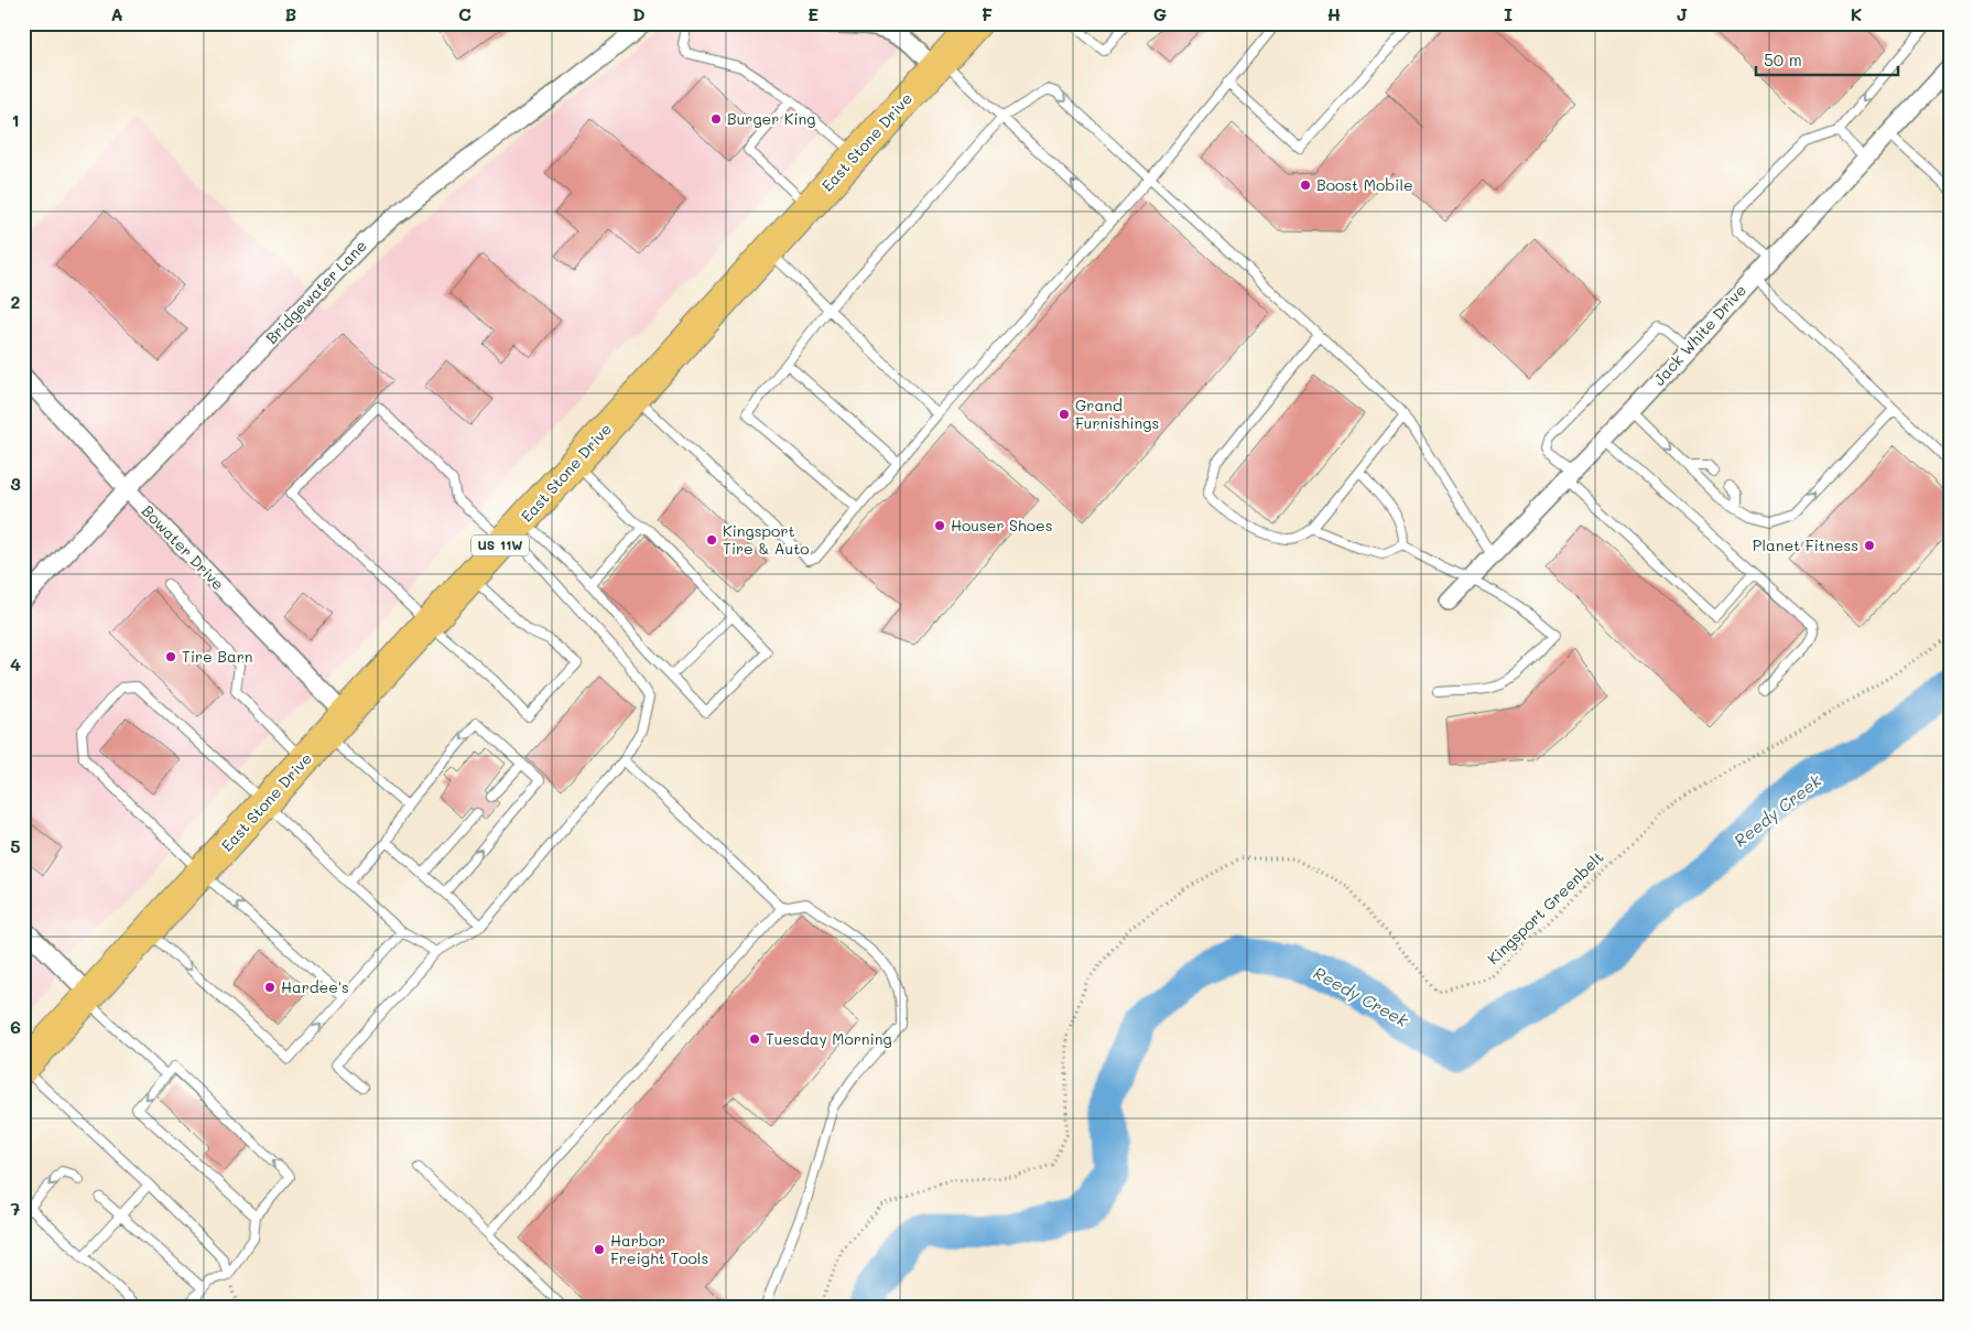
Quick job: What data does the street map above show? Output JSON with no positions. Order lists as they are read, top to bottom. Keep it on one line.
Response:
{"streets":{"highway":["East Stone Drive","US 11W"],"street":["Bridgewater Lane","Jack White Drive","Bowater Drive"],"path":["Kingsport Greenbelt"]},"crossings":[["East Stone Drive","Bowater Drive"],["Bridgewater Lane","Bowater Drive"]],"water":["Reedy Creek"],"places":["Burger King","Boost Mobile","Grand Furnishings","Houser Shoes","Kingsport Tire & Auto","Planet Fitness","Tire Barn","Hardee's","Tuesday Morning","Harbor Freight Tools"],"scale_bar":"50 m","grid":{"columns":["A","B","C","D","E","F","G","H","I","J","K"],"rows":["1","2","3","4","5","6","7"]}}
